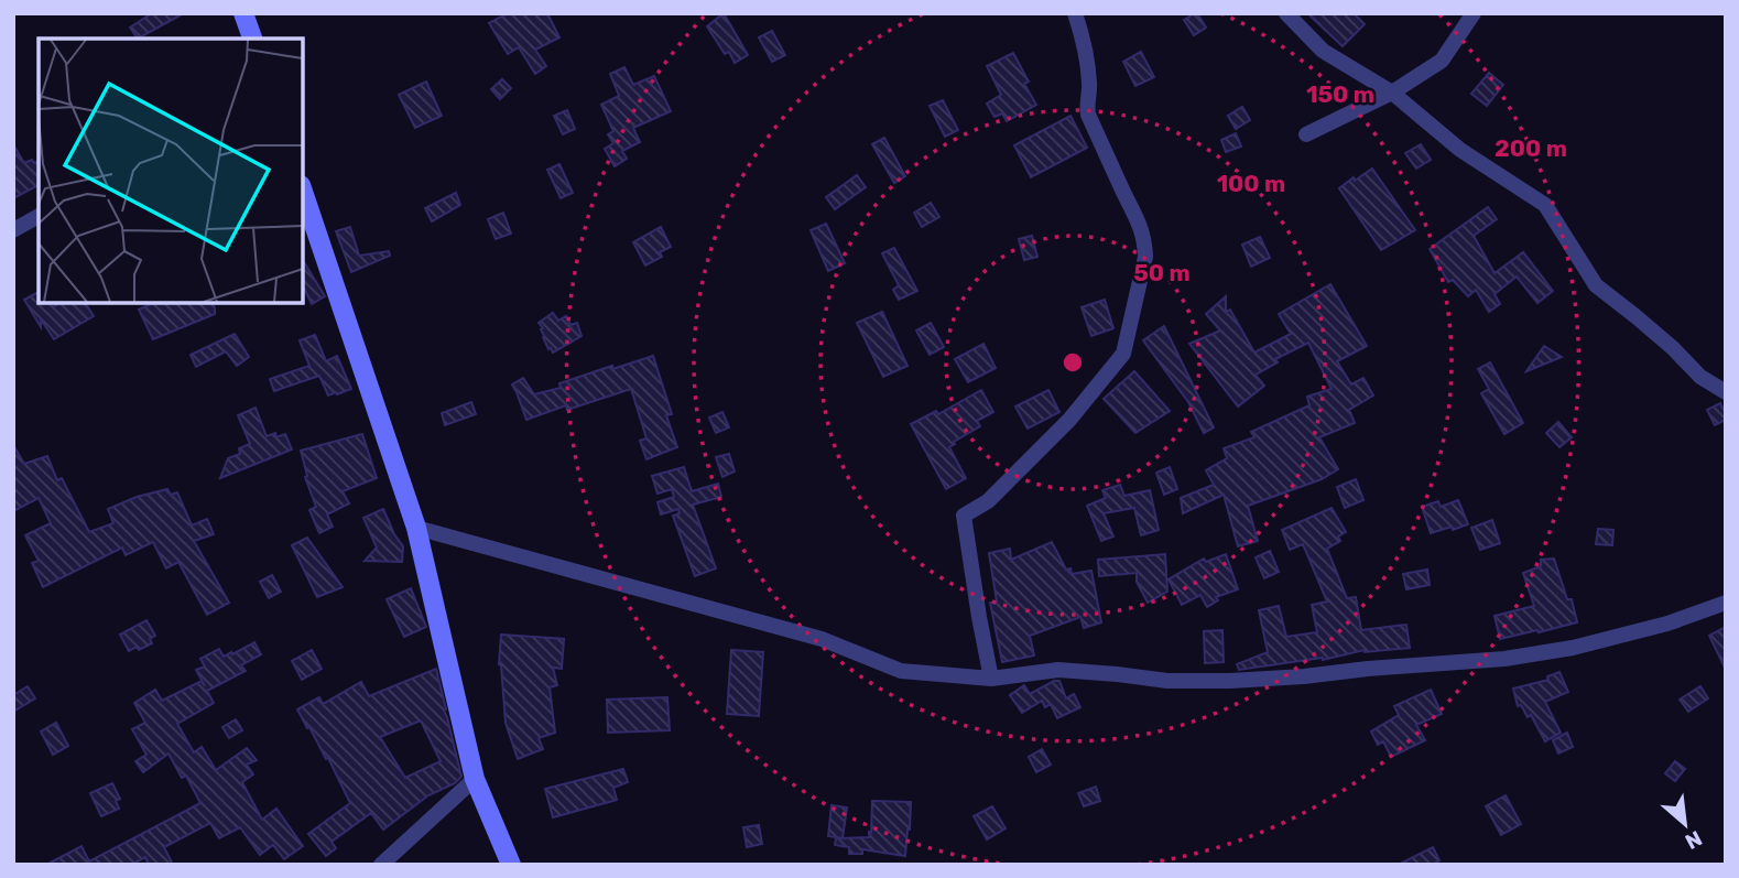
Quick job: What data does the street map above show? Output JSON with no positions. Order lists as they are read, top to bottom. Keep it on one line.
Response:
{"north":"bottom right","rings":["150 m","200 m","100 m","50 m"]}
